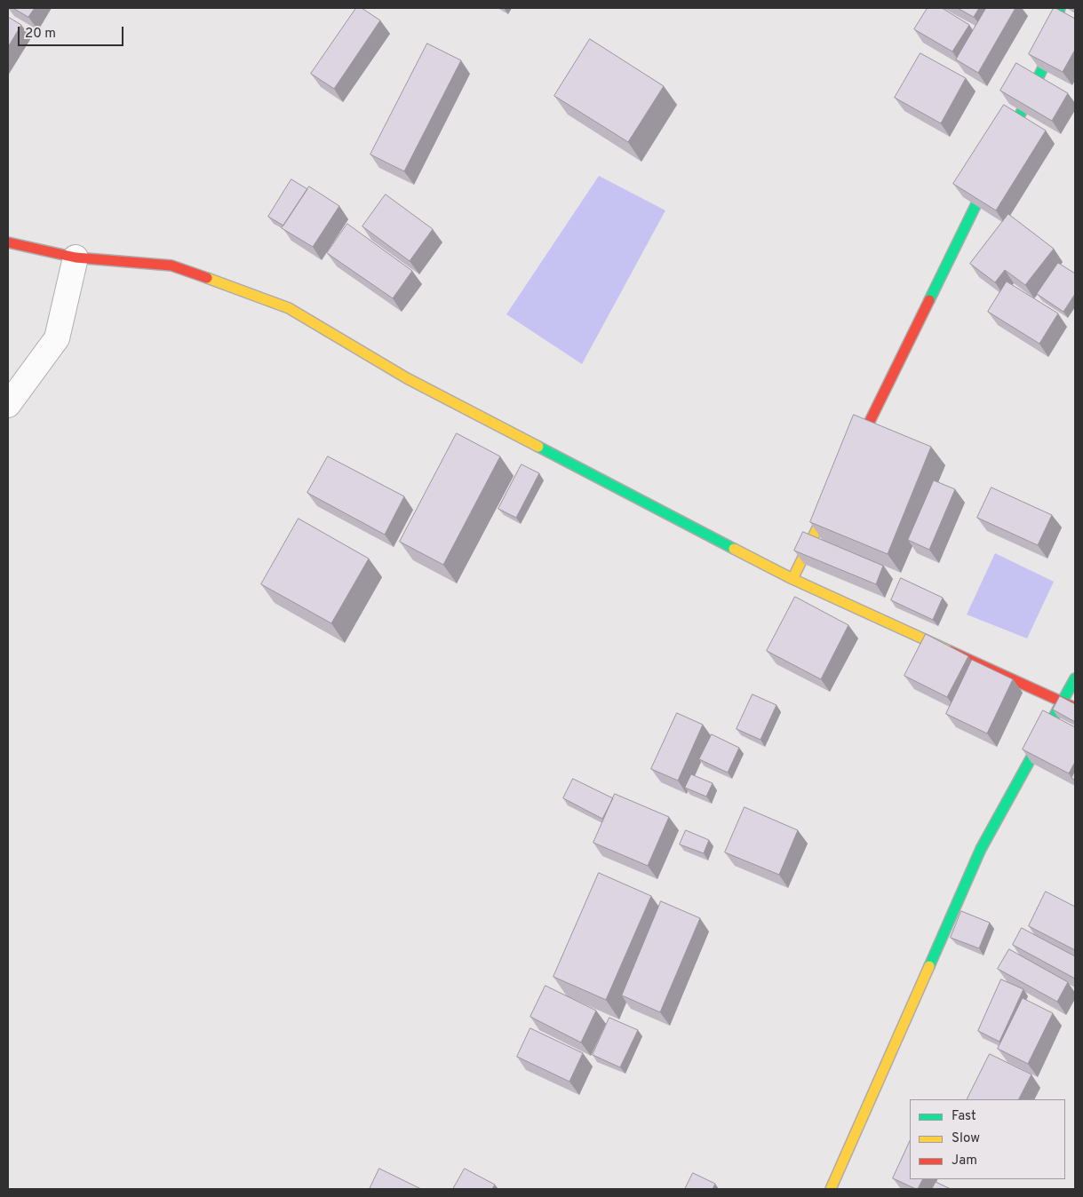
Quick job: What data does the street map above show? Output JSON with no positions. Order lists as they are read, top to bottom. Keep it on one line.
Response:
{"legend":["Fast","Slow","Jam"],"scale_bar":"20 m"}
